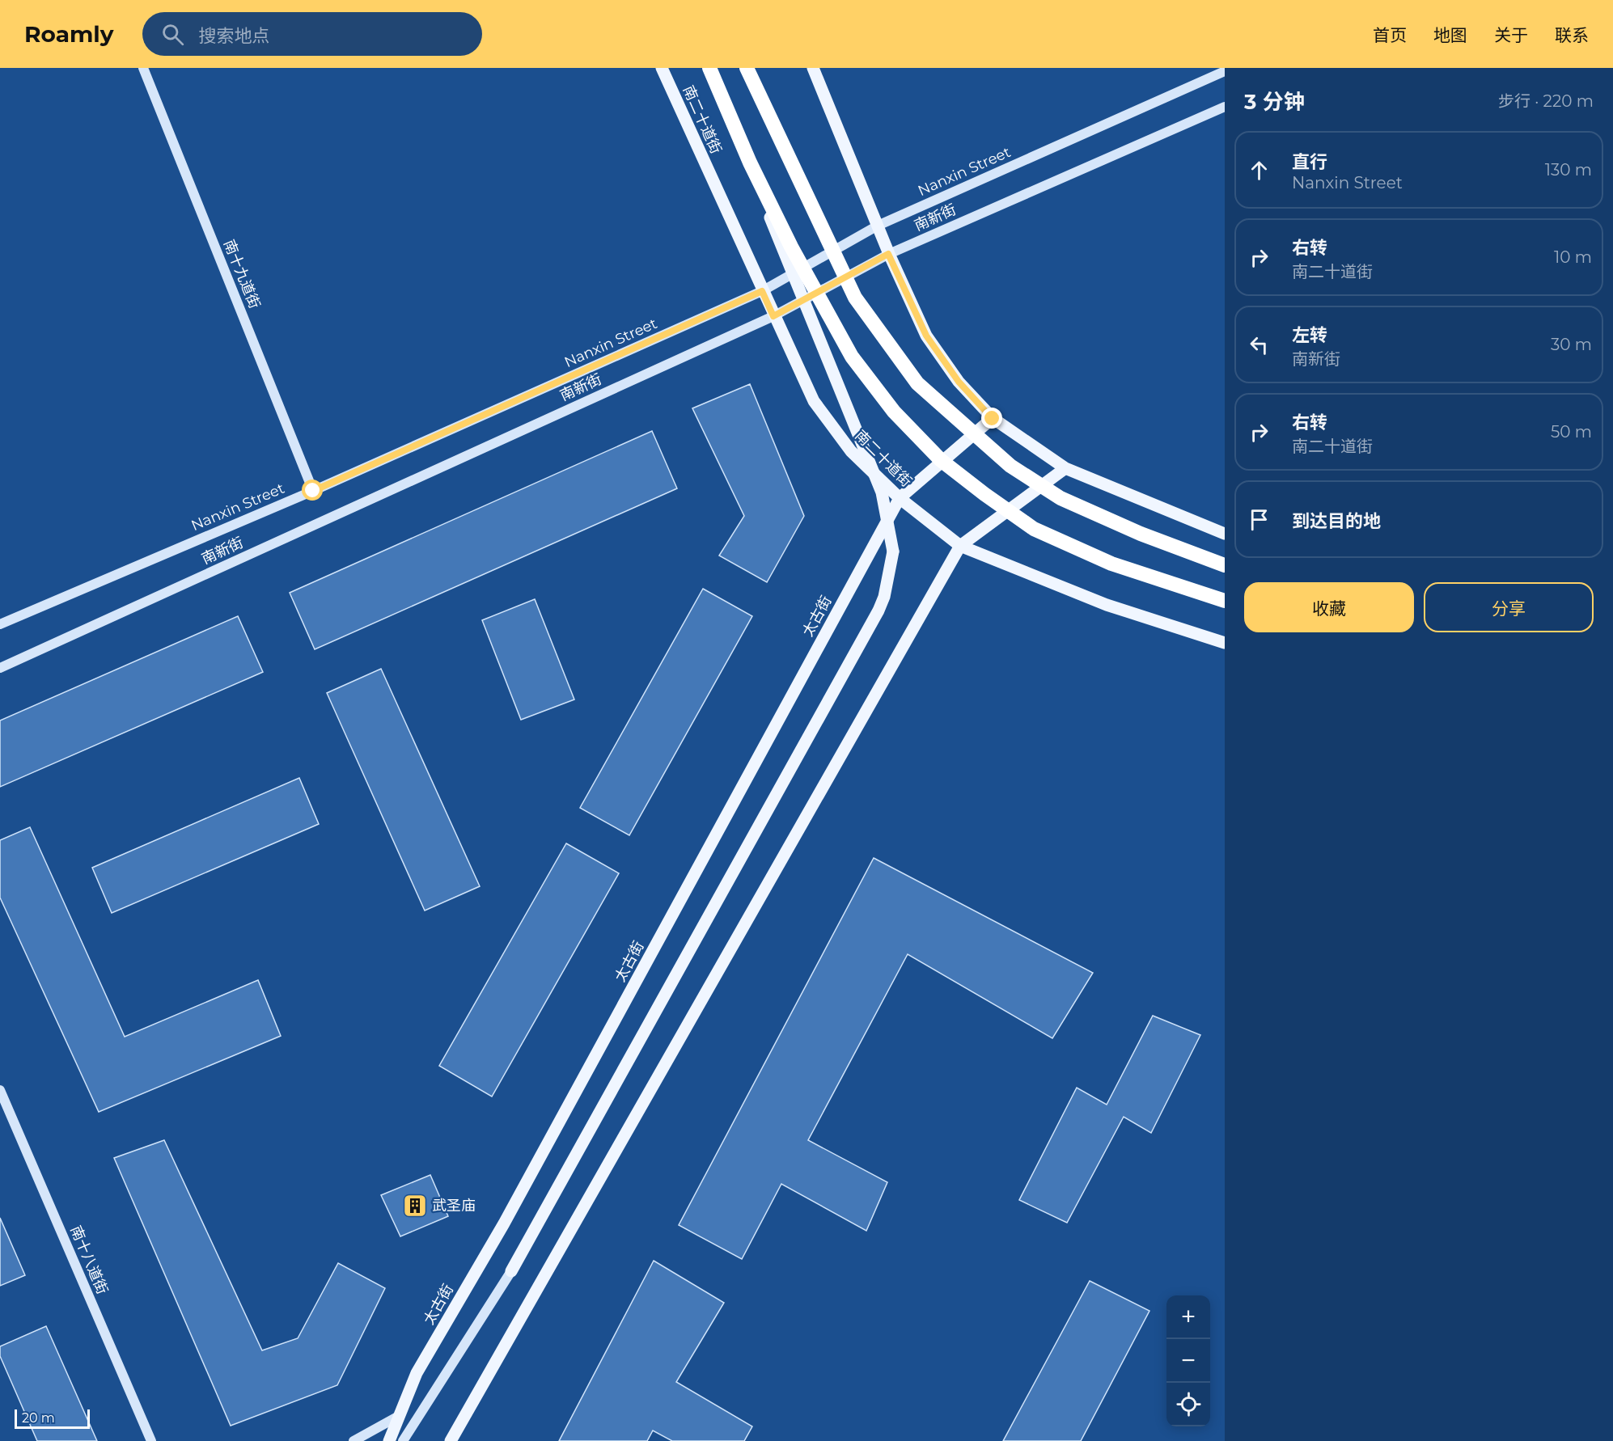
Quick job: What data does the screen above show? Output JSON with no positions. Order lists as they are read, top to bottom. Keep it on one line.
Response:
{"streets":{"main road":["南二十道街","Nanxin Street","南新街","南十九道街","太古街","南十八道街"]},"crossings":[["南二十道街","Nanxin Street"],["南二十道街","南新街"],["南二十道街","太古街"],["Nanxin Street","南十九道街"]],"places":{"building":["武圣庙"]},"scale_bar":"20 m","page":{"header":"Roamly","search":"搜索地点","nav":["首页","地图","关于","联系"],"heading":["3 分钟","步行 · 220 m"],"list":[["直行","Nanxin Street","130 m"],["右转","南二十道街","10 m"],["左转","南新街","30 m"],["右转","南二十道街","50 m"],"到达目的地"],"buttons":["收藏","分享"],"map_buttons":["+","−"],"scale":"20 m"}}
